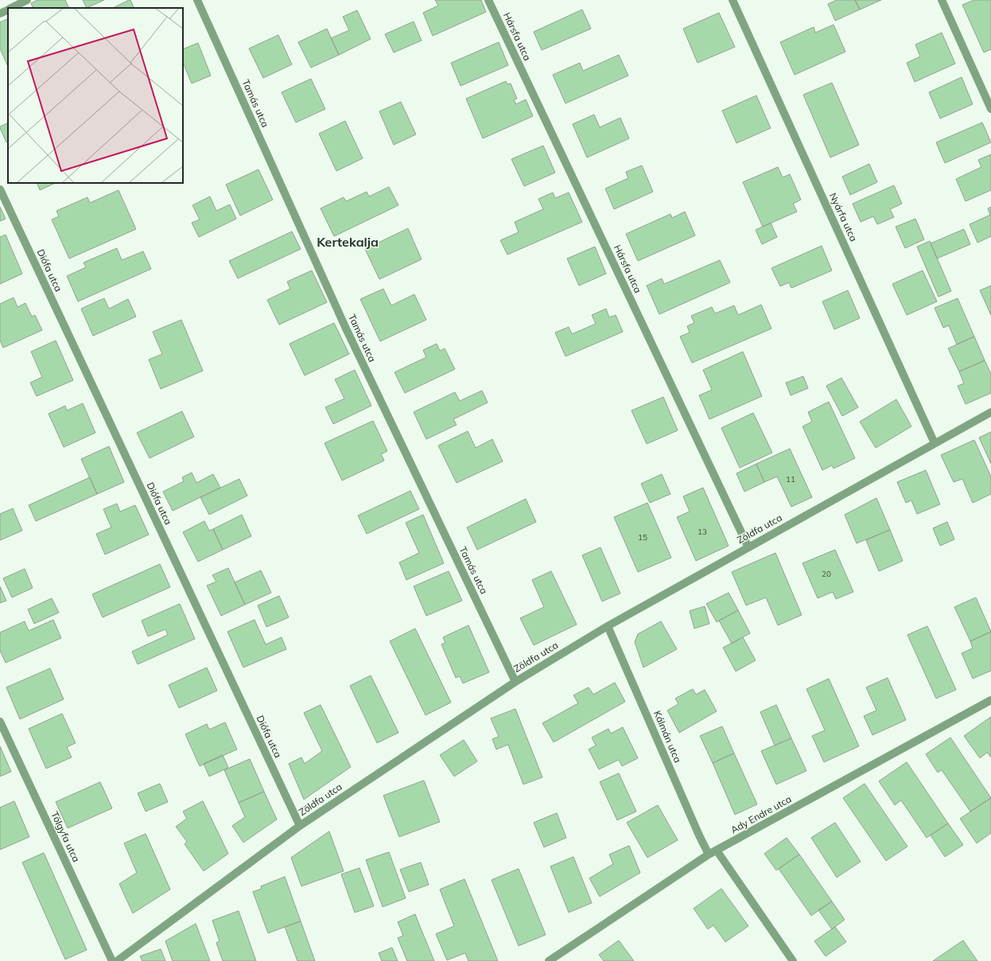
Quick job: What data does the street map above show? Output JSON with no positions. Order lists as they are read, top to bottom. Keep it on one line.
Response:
{"streets":{"street":["Hársfa utca","Tamás utca","Nyárfa utca","Diófa utca","Zöldfa utca","Kálmán utca","Ady Endre utca","Tölgyfa utca"]},"crossings":[["Hársfa utca","Zöldfa utca"],["Tamás utca","Zöldfa utca"],["Nyárfa utca","Zöldfa utca"],["Diófa utca","Zöldfa utca"],["Zöldfa utca","Kálmán utca"],["Kálmán utca","Ady Endre utca"]],"districts":["Kertekalja"],"house_numbers":["11","13","15","20"]}
